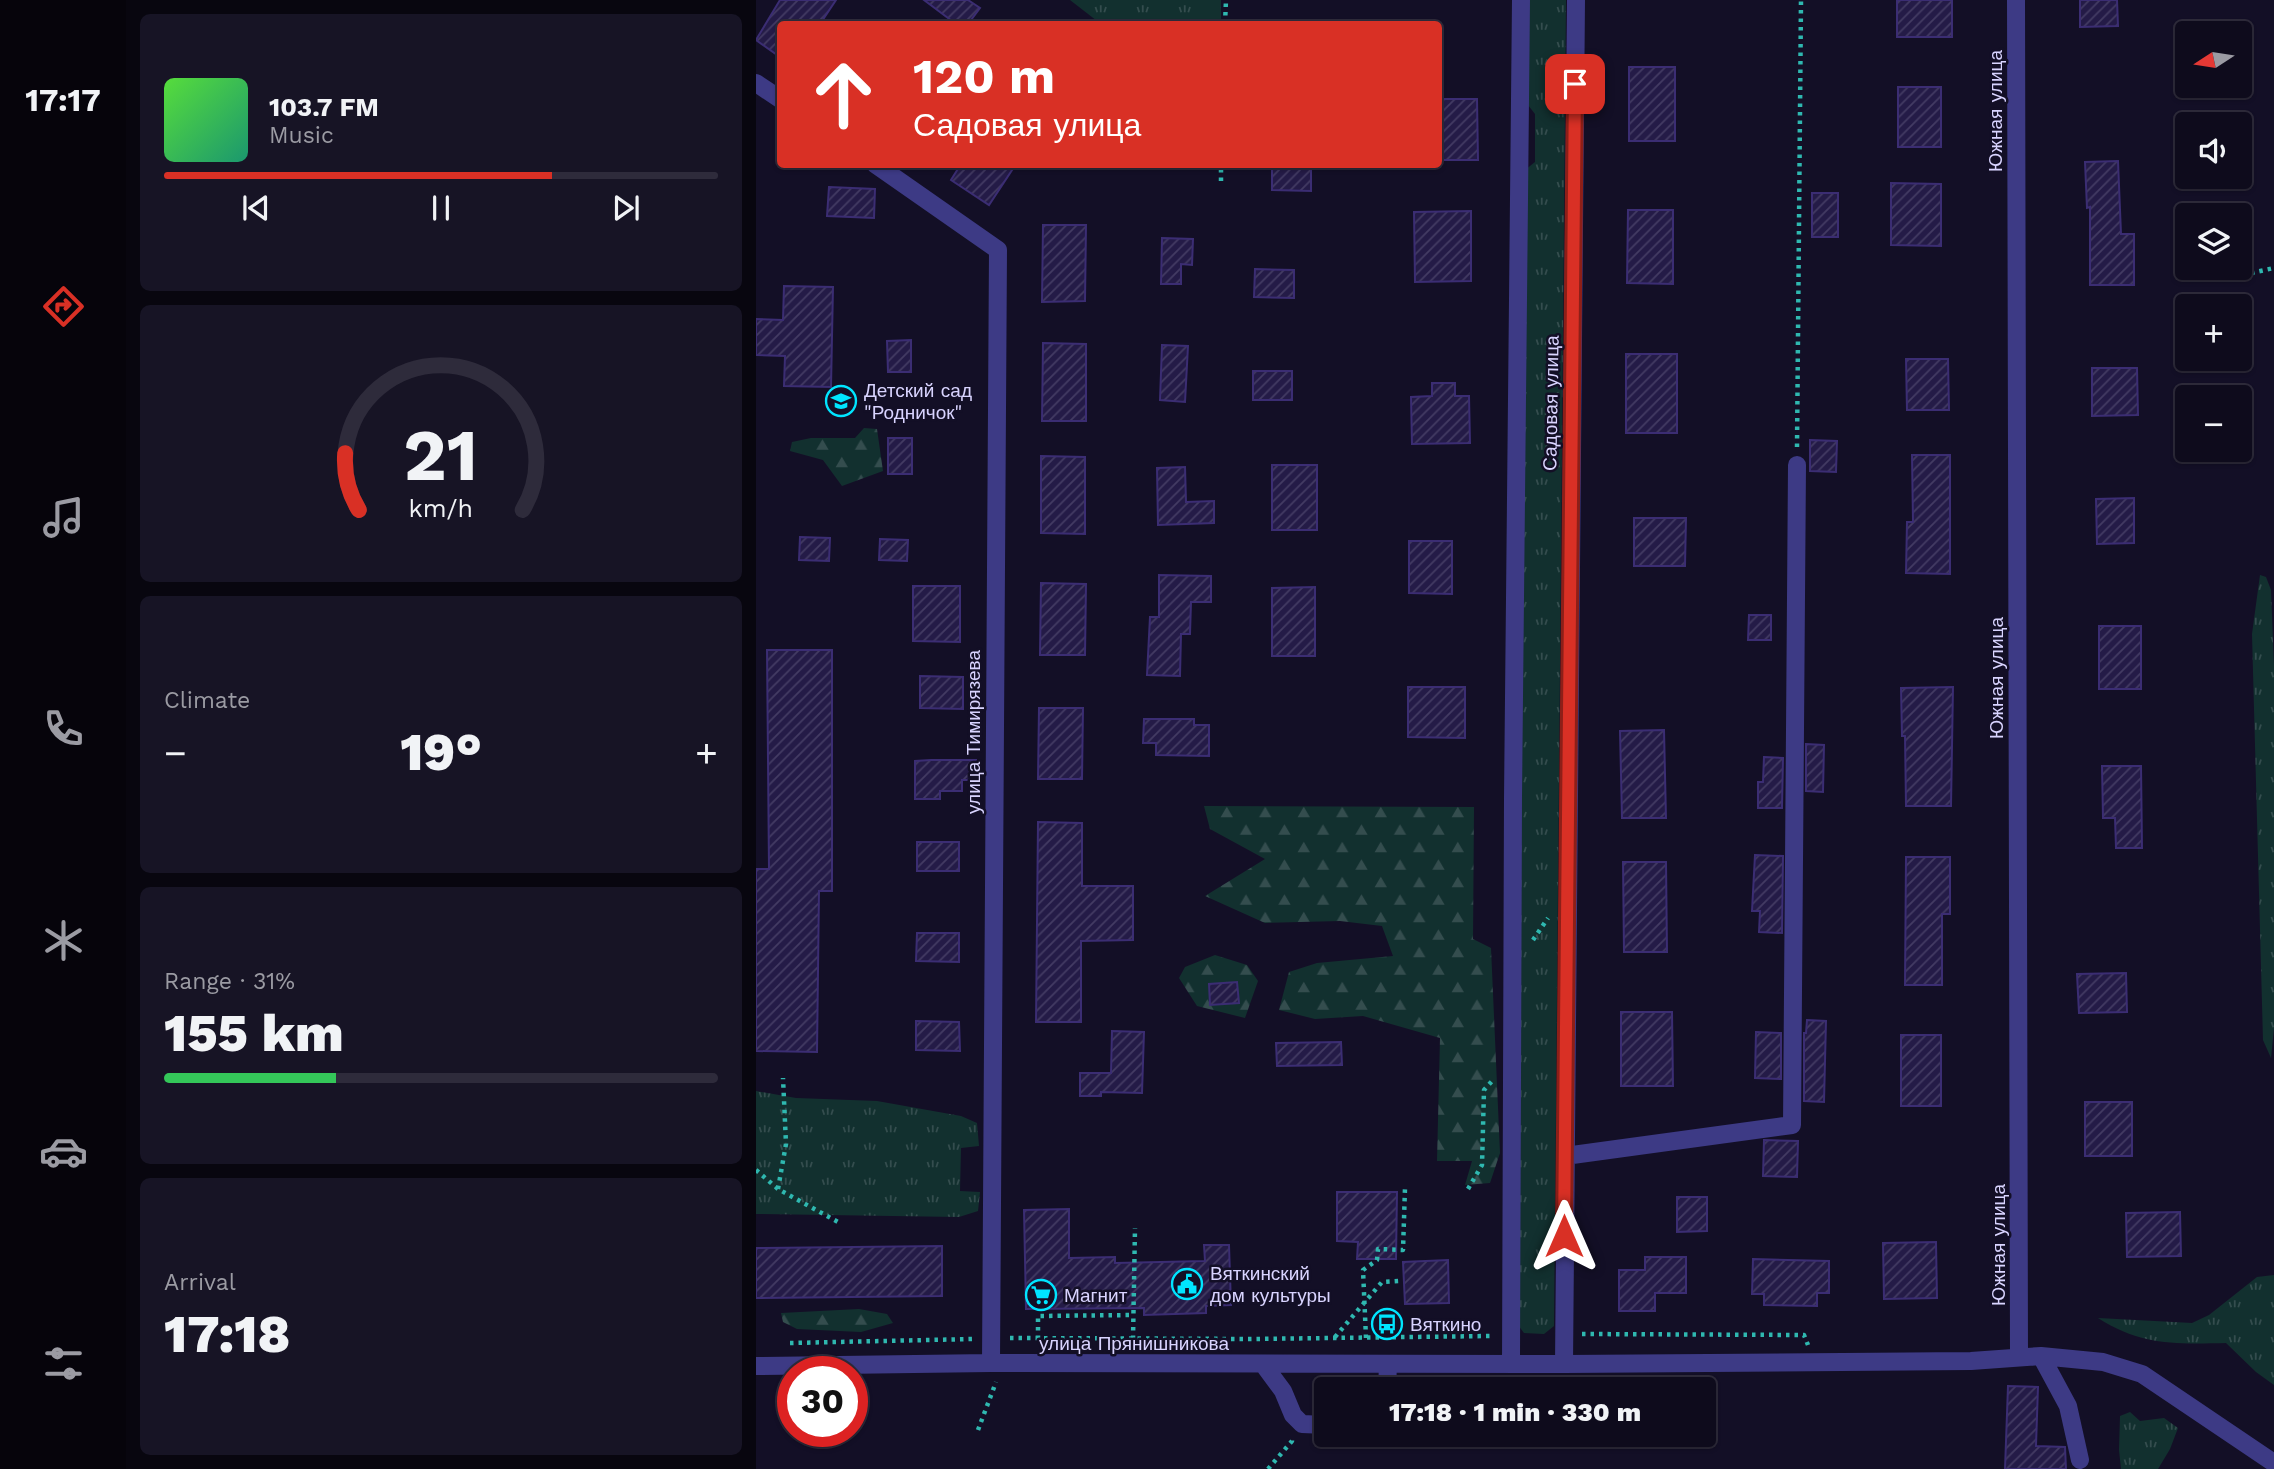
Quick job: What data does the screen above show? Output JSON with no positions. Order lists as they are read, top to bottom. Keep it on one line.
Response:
{"streets":{"street":["Южная улица","Садовая улица","улица Тимирязева","улица Прянишникова"]},"crossings":[["Южная улица","улица Прянишникова"],["Садовая улица","улица Прянишникова"],["улица Тимирязева","улица Прянишникова"]],"places":{"school or university":["Детский сад \"Родничок\""],"public building":["Вяткинский дом культуры"],"supermarket":["Магнит"],"bus stop":["Вяткино"]},"north":"left","page":{"tabs":"17:17","map_buttons":["+","−"],"turn":["120 m","Садовая улица"],"song":["103.7 FM","Music"],"tile":["Climate",["Range · 31%","155 km"],["Arrival","17:18"]],"heat":["−","19°","+"],"limit":"30","trip":"17:18 · 1 min · 330 m","gauge":["21","km/h"]}}
